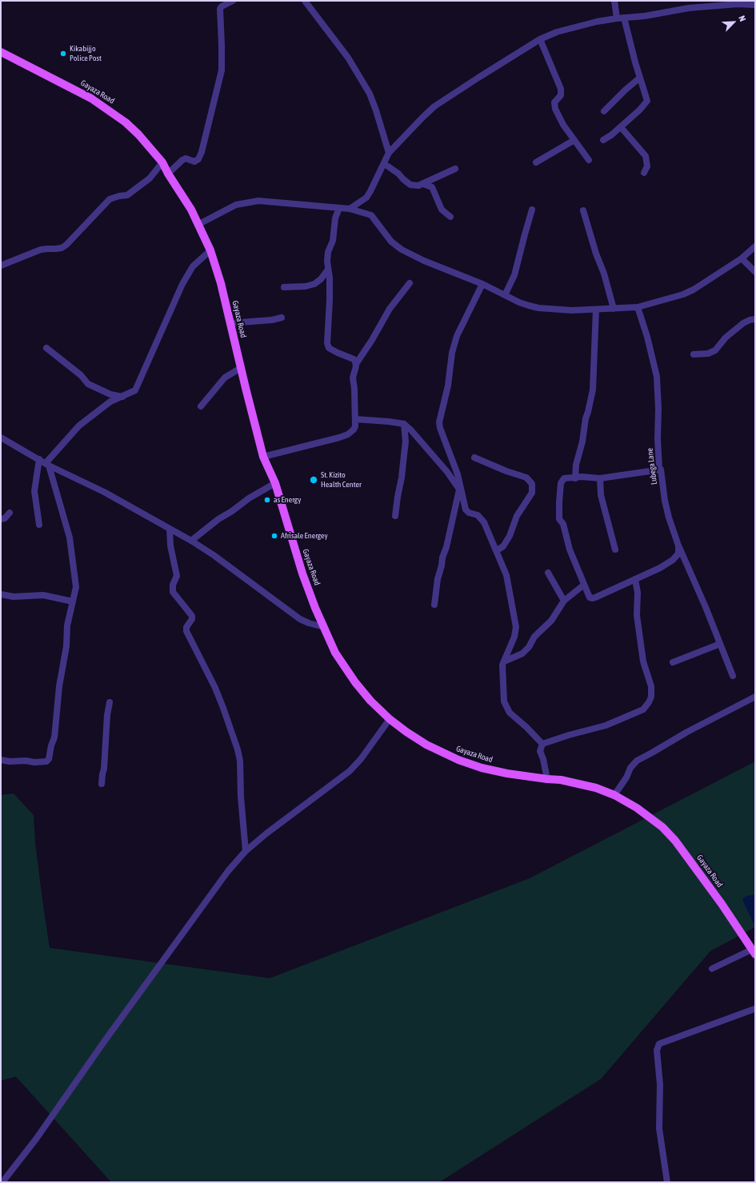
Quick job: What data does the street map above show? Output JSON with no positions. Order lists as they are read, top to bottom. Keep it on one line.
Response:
{"streets":{"main road":["Gayaza Road"],"street":["Lubega Lane"]},"places":["Kikabijjo Police Post","St. Kizito Health Center","as Energy","Afrisale Energey"],"north":"top right"}
